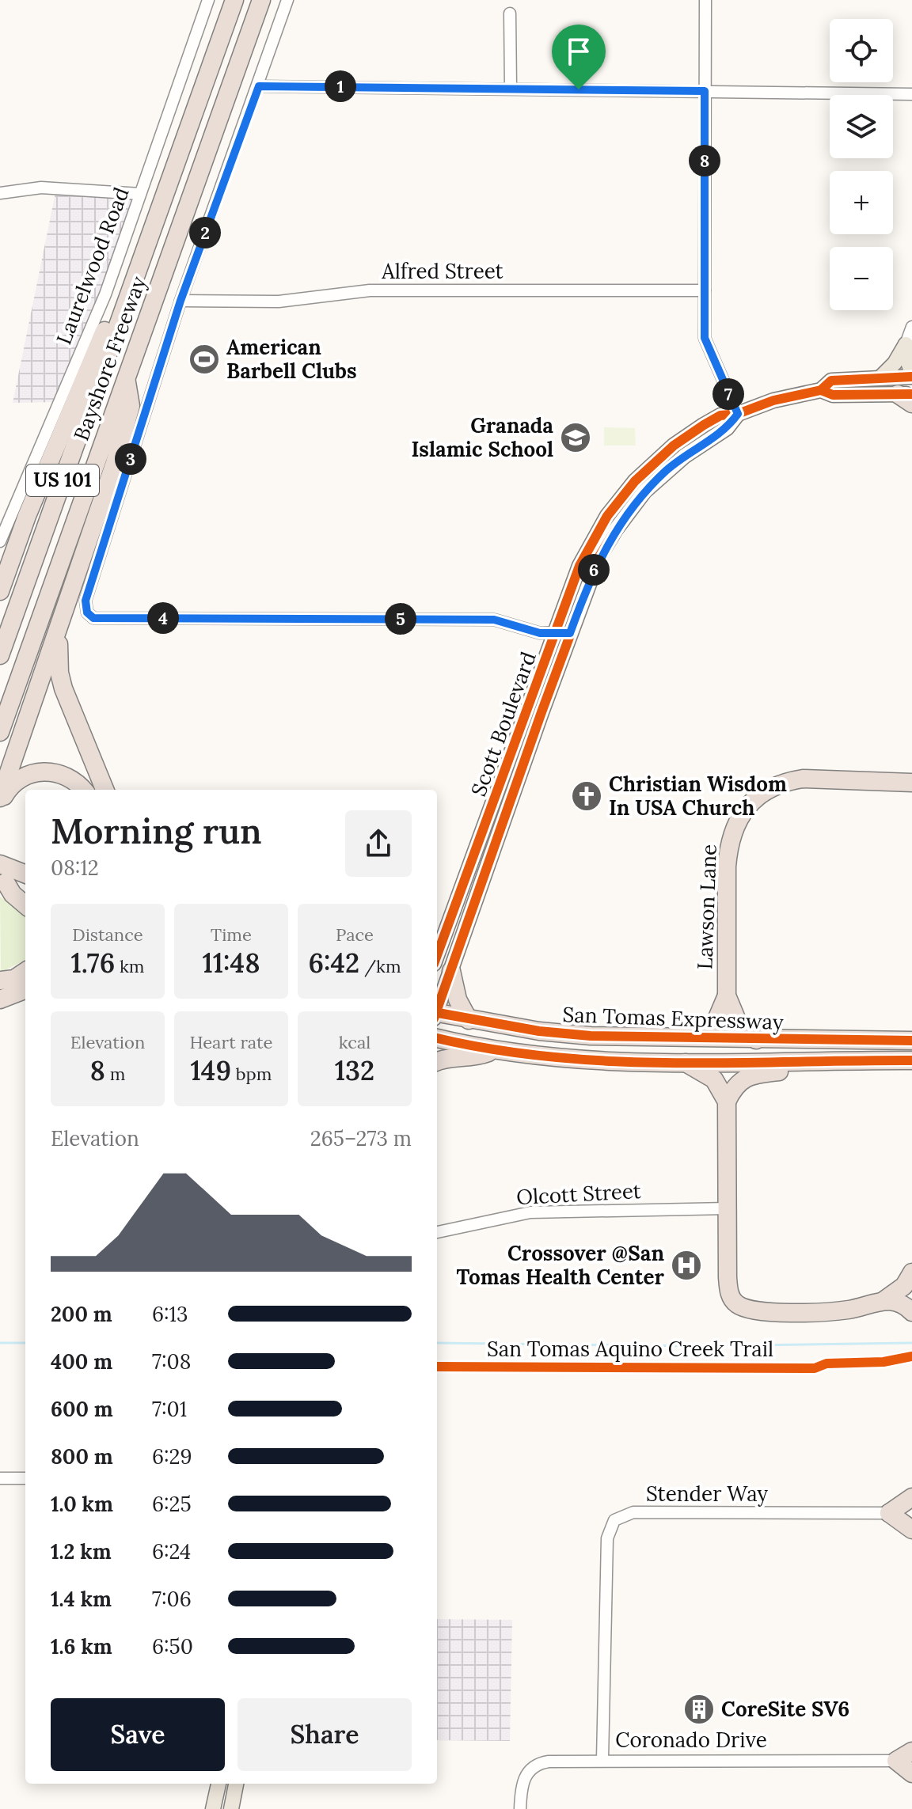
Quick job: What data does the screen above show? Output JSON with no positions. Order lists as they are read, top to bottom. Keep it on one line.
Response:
{"streets":{"highway":["Bayshore Freeway","US 101","Lawson Lane","San Tomas Expressway"],"main road":["Scott Boulevard"],"street":["Laurelwood Road","Alfred Street","Olcott Street","Stender Way","Coronado Drive"],"cycle path":["San Tomas Aquino Creek Trail"]},"crossings":[["Stender Way","Coronado Drive"]],"places":{"sports":["American Barbell Clubs"],"school or university":["Granada Islamic School"],"church":["Christian Wisdom In USA Church"],"hospital":["Crossover @San Tomas Health Center"],"building":["CoreSite SV6"]},"page":{"map_buttons":["+","−"],"pins":["1","8","2","7","3","6","4","5"],"heading":["Morning run","08:12"],"stats":[["Distance","1.76 km"],["Time","11:48"],["Pace","6:42 /km"],["Elevation","8 m"],["Heart rate","149 bpm"],["kcal","132"]],"chart":["Elevation","265–273 m"],"list":[{"name":"200 m","note":"6:13"},{"name":"400 m","note":"7:08"},{"name":"600 m","note":"7:01"},{"name":"800 m","note":"6:29"},{"name":"1.0 km","note":"6:25"},{"name":"1.2 km","note":"6:24"},{"name":"1.4 km","note":"7:06"},{"name":"1.6 km","note":"6:50"}],"buttons":["Save","Share"]}}
